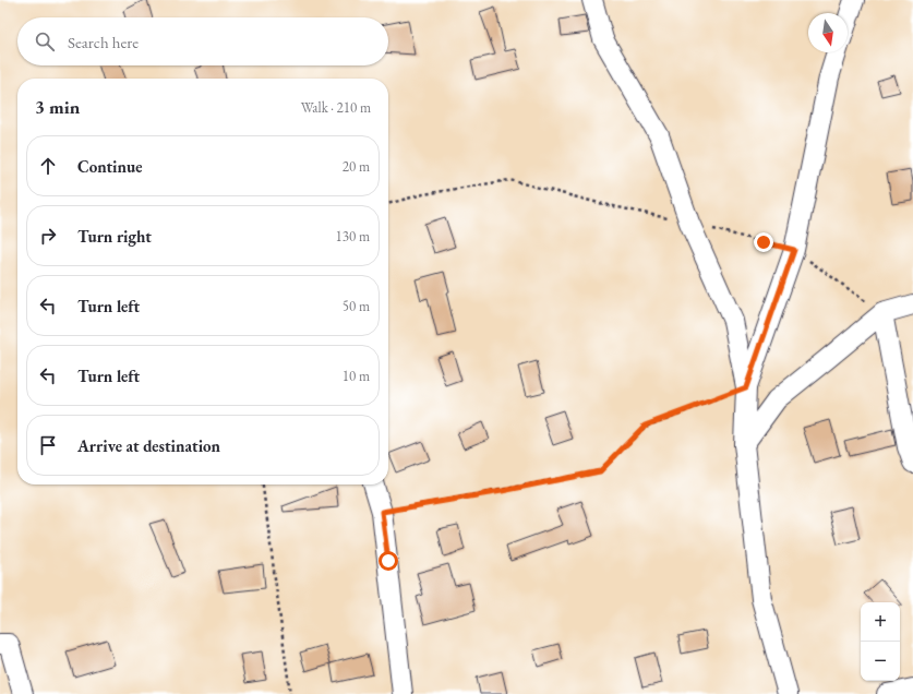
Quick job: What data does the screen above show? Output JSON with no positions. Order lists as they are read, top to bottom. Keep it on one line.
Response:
{"north":"bottom","page":{"search":"Search here","heading":["3 min","Walk · 210 m"],"list":[["Continue","20 m"],["Turn right","130 m"],["Turn left","50 m"],["Turn left","10 m"],"Arrive at destination"],"map_buttons":["+","−"]}}
